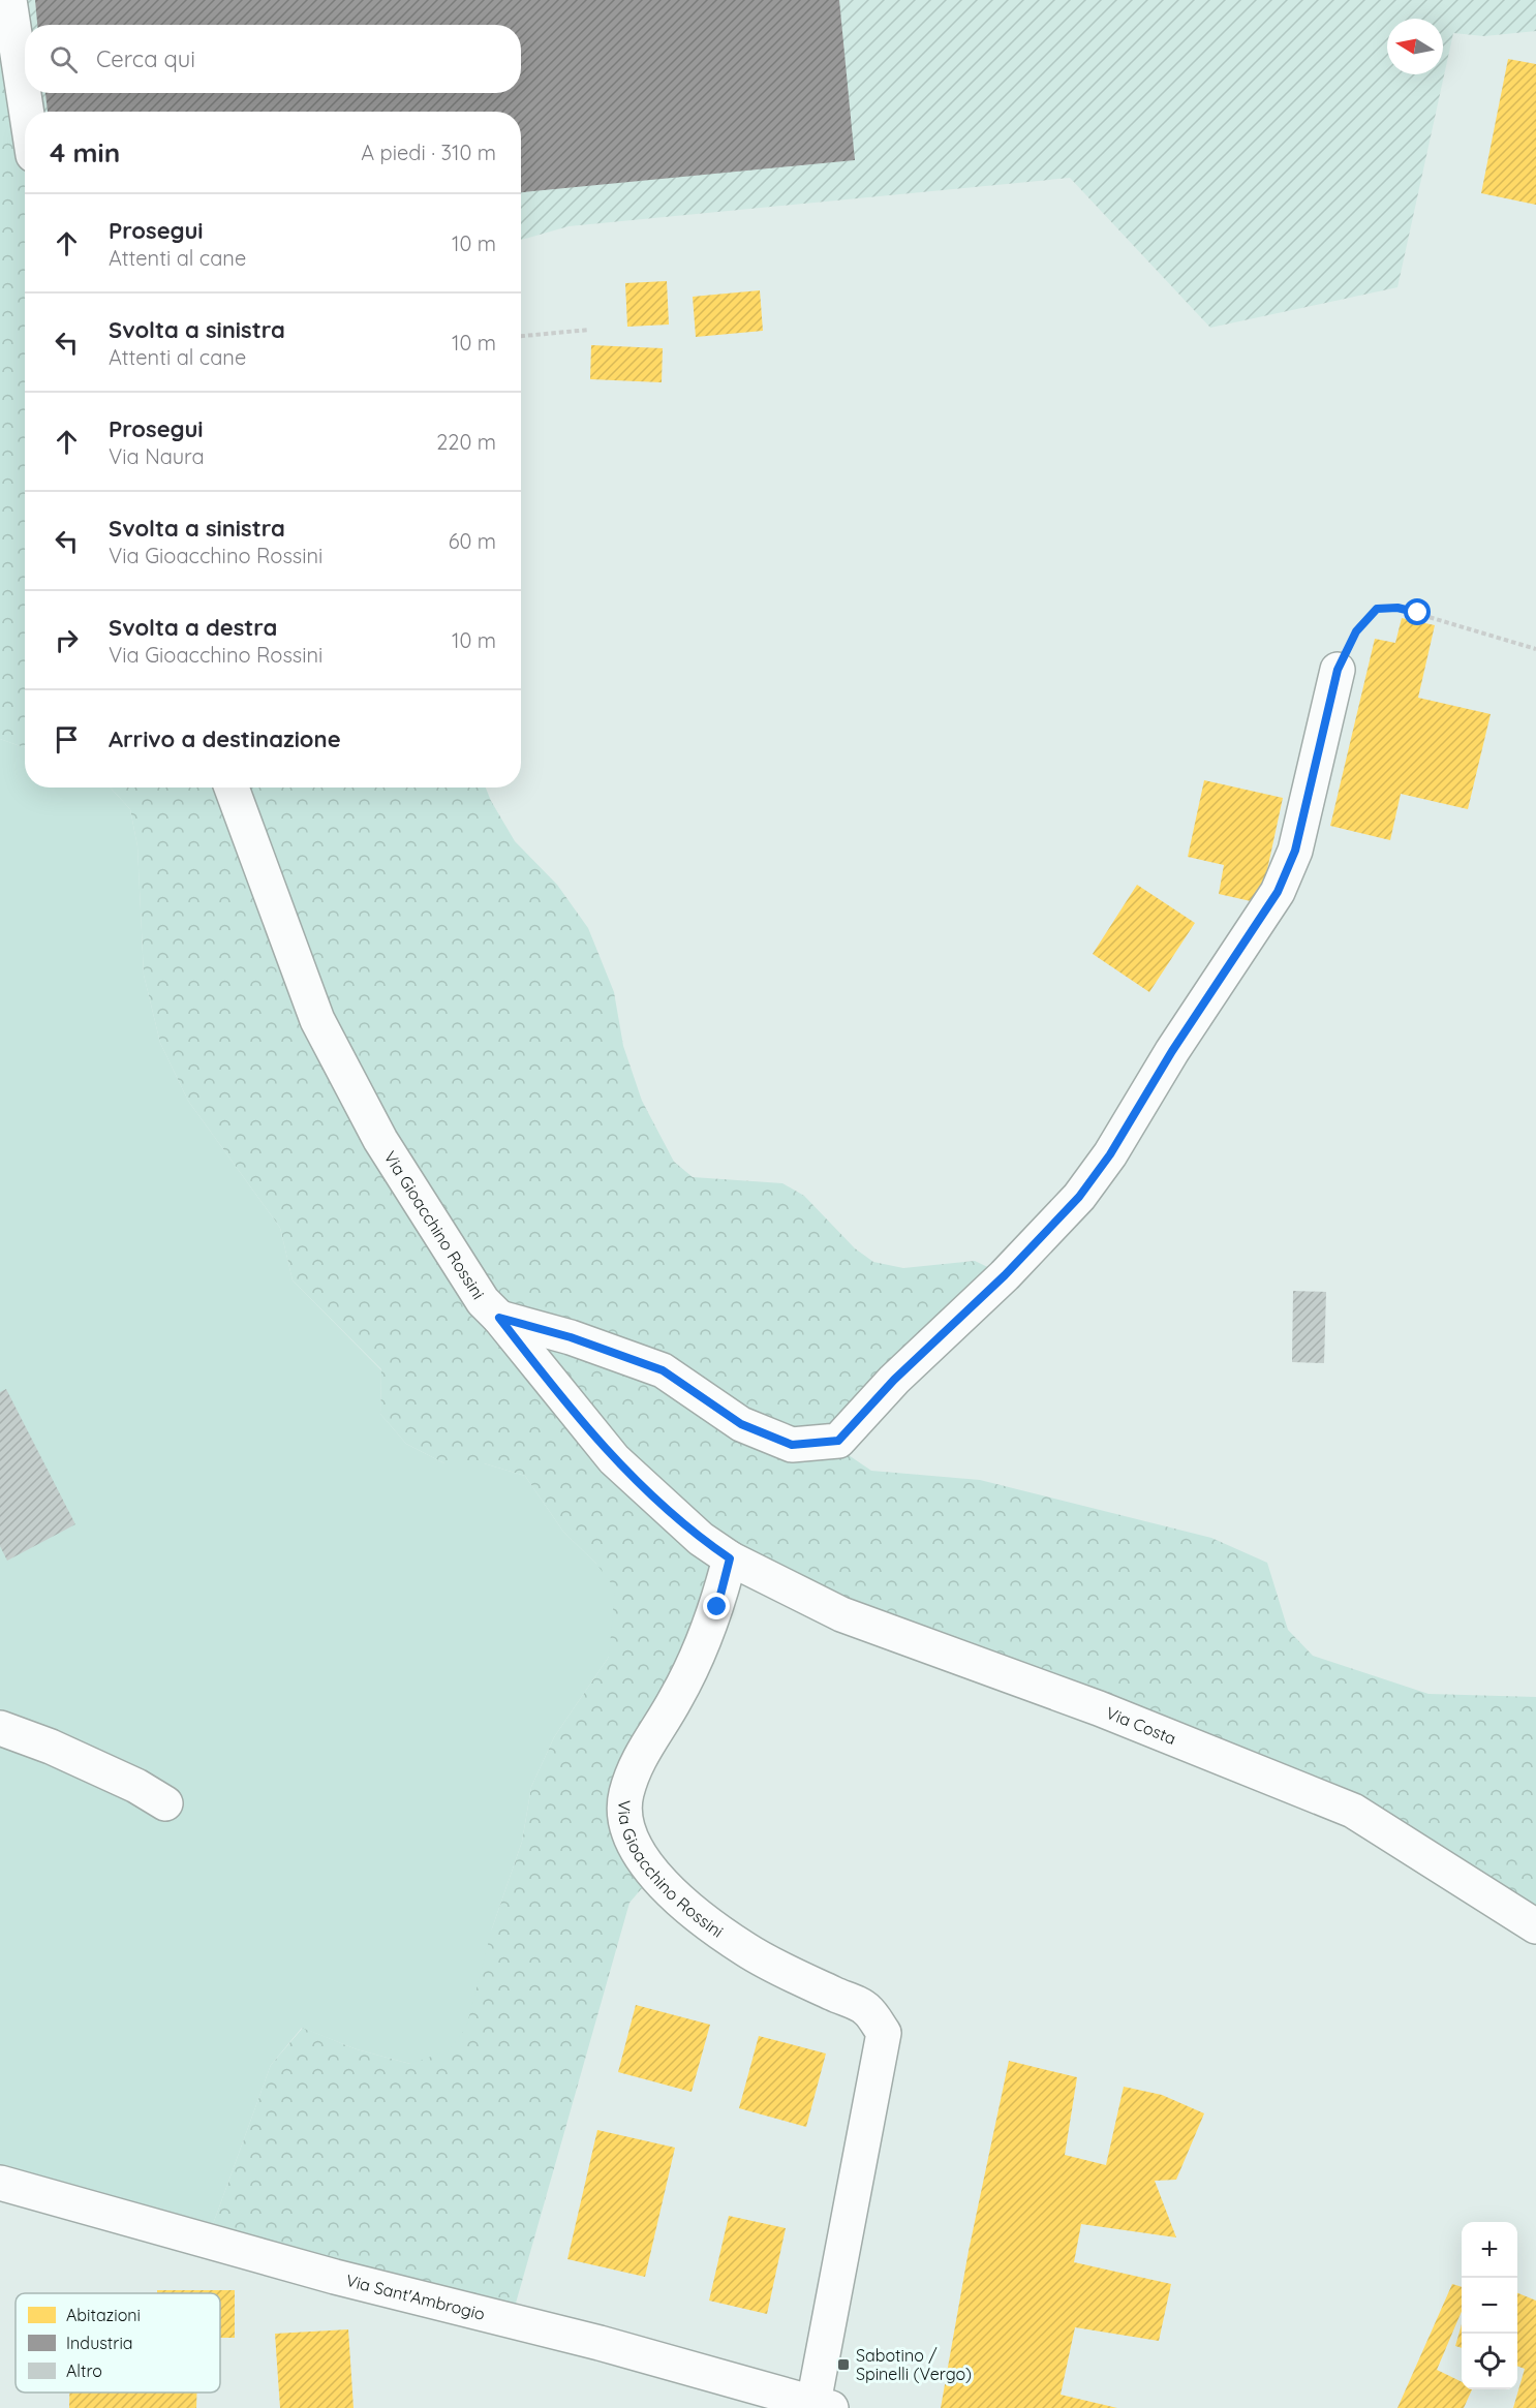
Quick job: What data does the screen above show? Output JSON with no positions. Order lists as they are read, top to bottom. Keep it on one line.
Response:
{"streets":{"street":["Via Gioacchino Rossini","Via Costa","Via Sant'Ambrogio"]},"crossings":[["Via Gioacchino Rossini","Via Costa"],["Via Gioacchino Rossini","Via Sant'Ambrogio"]],"places":{"transit":["Sabotino / Spinelli (Vergo)"]},"legend":["Abitazioni","Industria","Altro"],"north":"left","page":{"search":"Cerca qui","heading":["4 min","A piedi · 310 m"],"list":[["Prosegui","Attenti al cane","10 m"],["Svolta a sinistra","Attenti al cane","10 m"],["Prosegui","Via Naura","220 m"],["Svolta a sinistra","Via Gioacchino Rossini","60 m"],["Svolta a destra","Via Gioacchino Rossini","10 m"],"Arrivo a destinazione"],"map_buttons":["+","−"]}}
